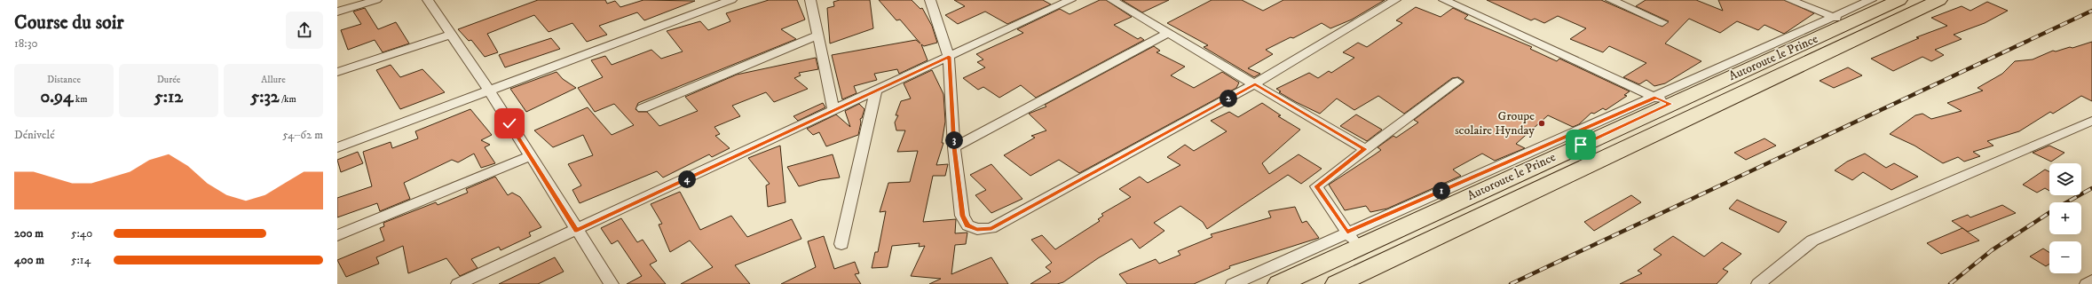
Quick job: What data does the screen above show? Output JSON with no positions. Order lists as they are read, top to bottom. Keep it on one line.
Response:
{"streets":{"main road":["Autoroute le Prince"]},"places":["Groupe scolaire Hynday"],"page":{"heading":["Course du soir","18:30"],"stats":[["Distance","0.94 km"],["Durée","5:12"],["Allure","5:32 /km"]],"pins":["2","3","4","1"],"chart":["Dénivelé","54–62 m"],"map_buttons":["+","−"],"list":[{"name":"200 m","note":"5:40"},{"name":"400 m","note":"5:14"}]}}
